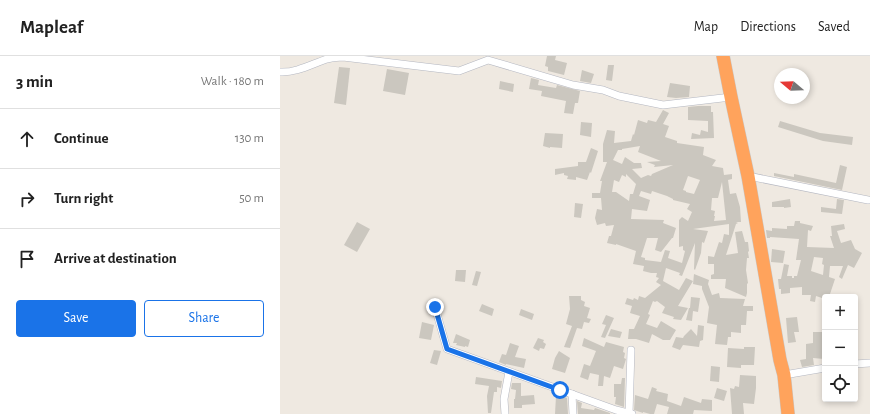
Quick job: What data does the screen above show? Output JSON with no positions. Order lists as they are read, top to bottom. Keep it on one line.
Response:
{"north":"left","page":{"header":"Mapleaf","nav":["Map","Directions","Saved"],"heading":["3 min","Walk · 180 m"],"list":[["Continue","130 m"],["Turn right","50 m"],"Arrive at destination"],"buttons":["Save","Share"],"map_buttons":["+","−"]}}
